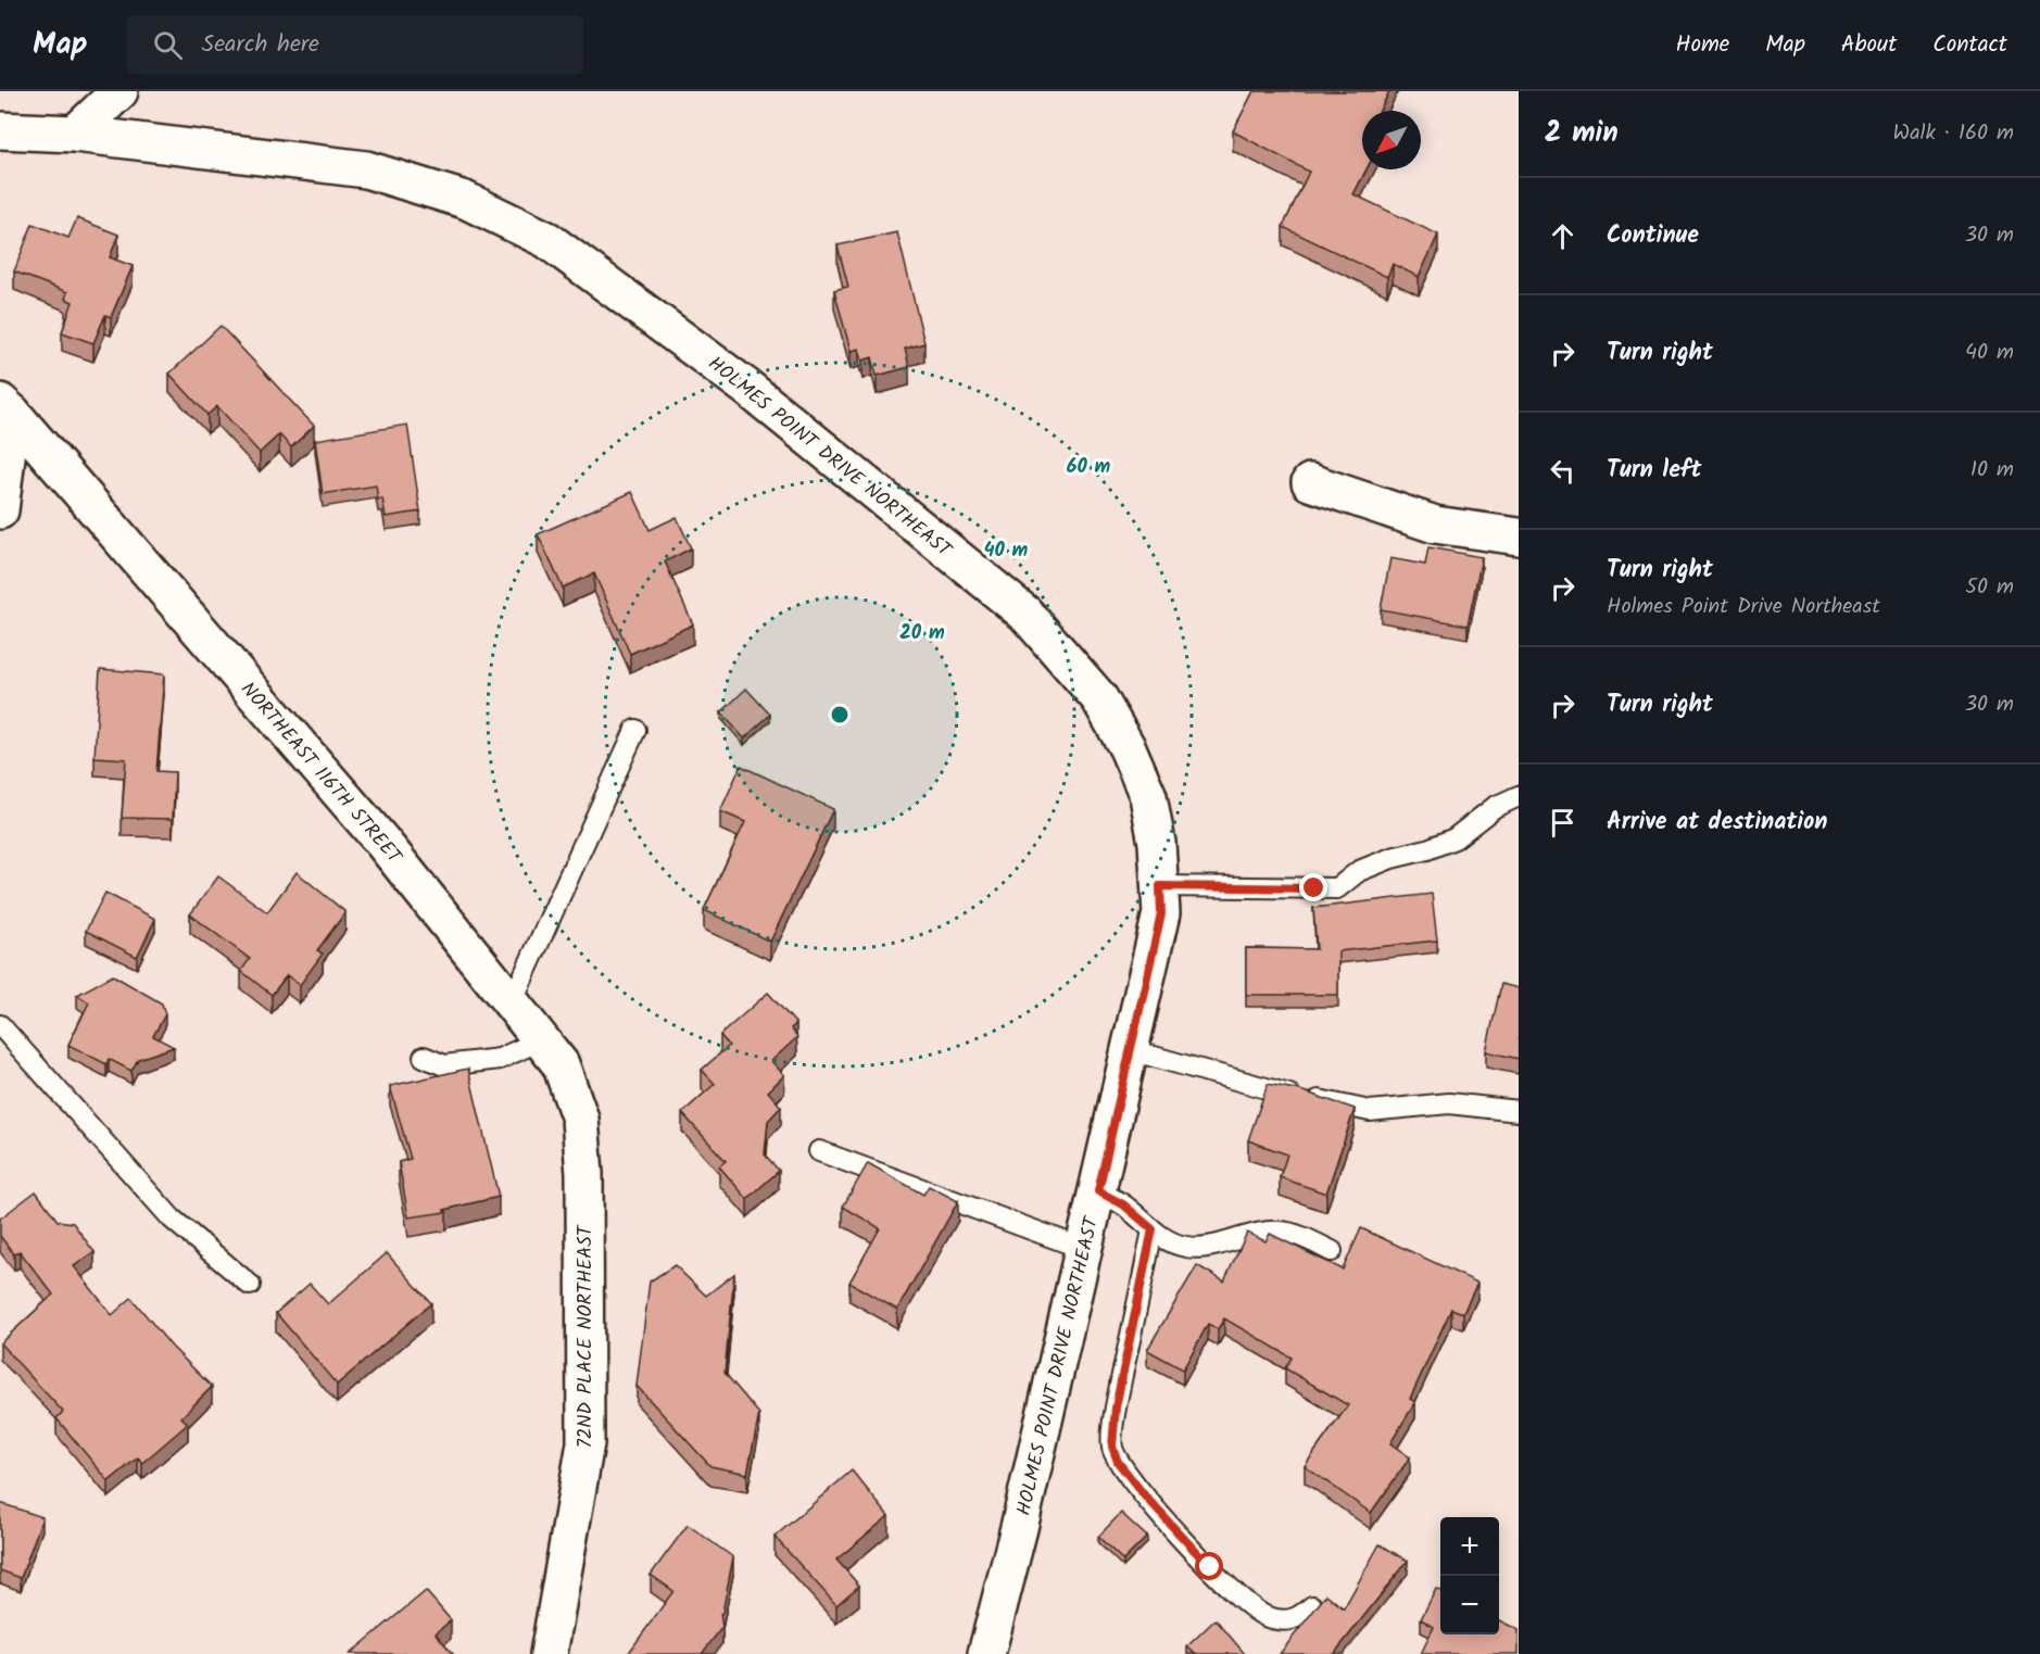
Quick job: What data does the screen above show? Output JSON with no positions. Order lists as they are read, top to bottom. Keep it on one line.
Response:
{"streets":{"street":["HOLMES POINT DRIVE NORTHEAST","NORTHEAST 116TH STREET","72ND PLACE NORTHEAST"]},"crossings":[["NORTHEAST 116TH STREET","72ND PLACE NORTHEAST"]],"north":"bottom left","page":{"header":"Map","search":"Search here","nav":["Home","Map","About","Contact"],"heading":["2 min","Walk · 160 m"],"list":[["Continue","30 m"],["Turn right","40 m"],["Turn left","10 m"],["Turn right","Holmes Point Drive Northeast","50 m"],["Turn right","30 m"],"Arrive at destination"],"map_buttons":["+","−"]},"rings":["60 m","40 m","20 m"]}
